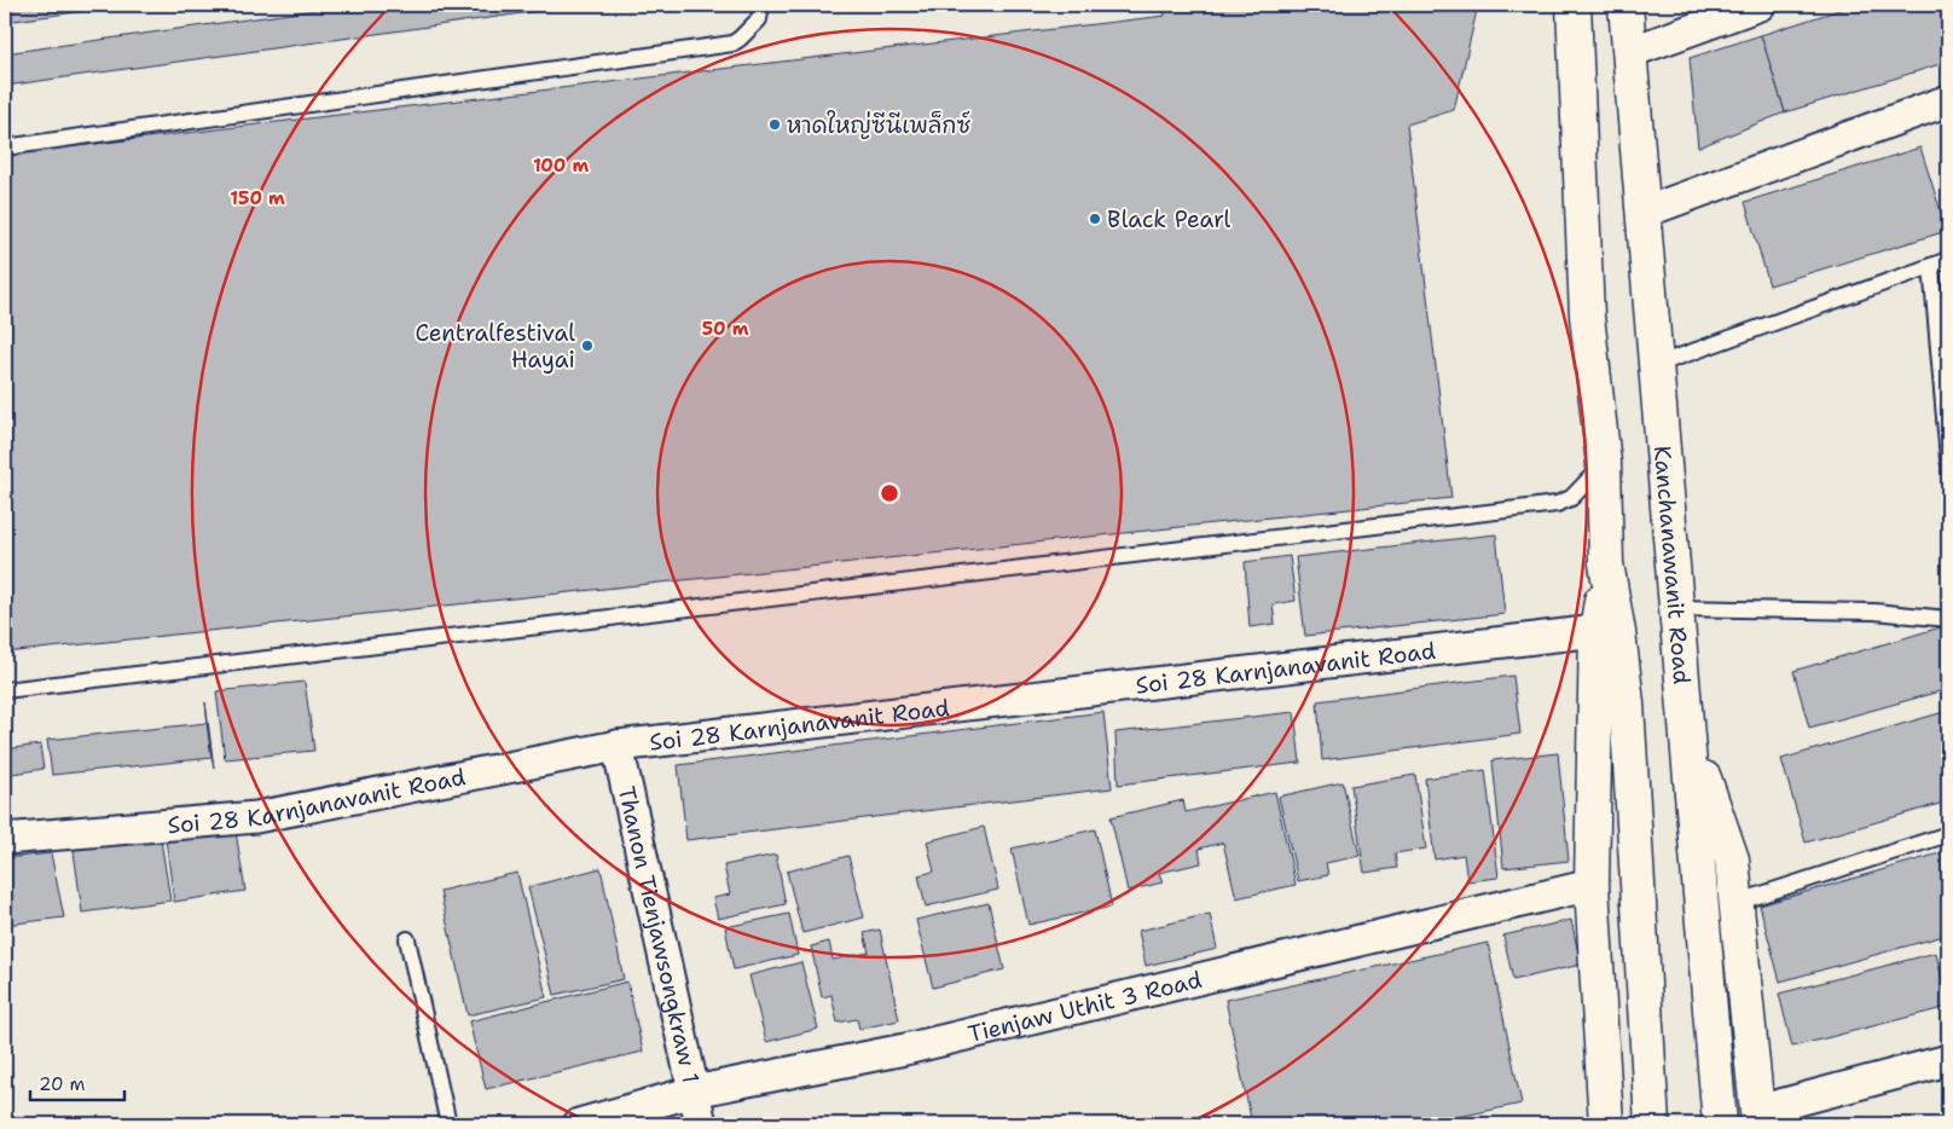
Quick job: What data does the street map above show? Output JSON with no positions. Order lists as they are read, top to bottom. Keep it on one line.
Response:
{"streets":{"main road":["Kanchanawanit Road"],"street":["Soi 28 Karnjanavanit Road","Thanon Tienjawsongkraw 1","Tienjaw Uthit 3 Road"]},"crossings":[["Soi 28 Karnjanavanit Road","Thanon Tienjawsongkraw 1"],["Thanon Tienjawsongkraw 1","Tienjaw Uthit 3 Road"]],"places":["หาดใหญ่ซีนีเพล็กซ์","Black Pearl","Centralfestival Hayai"],"scale_bar":"20 m","rings":["100 m","150 m","50 m"]}
